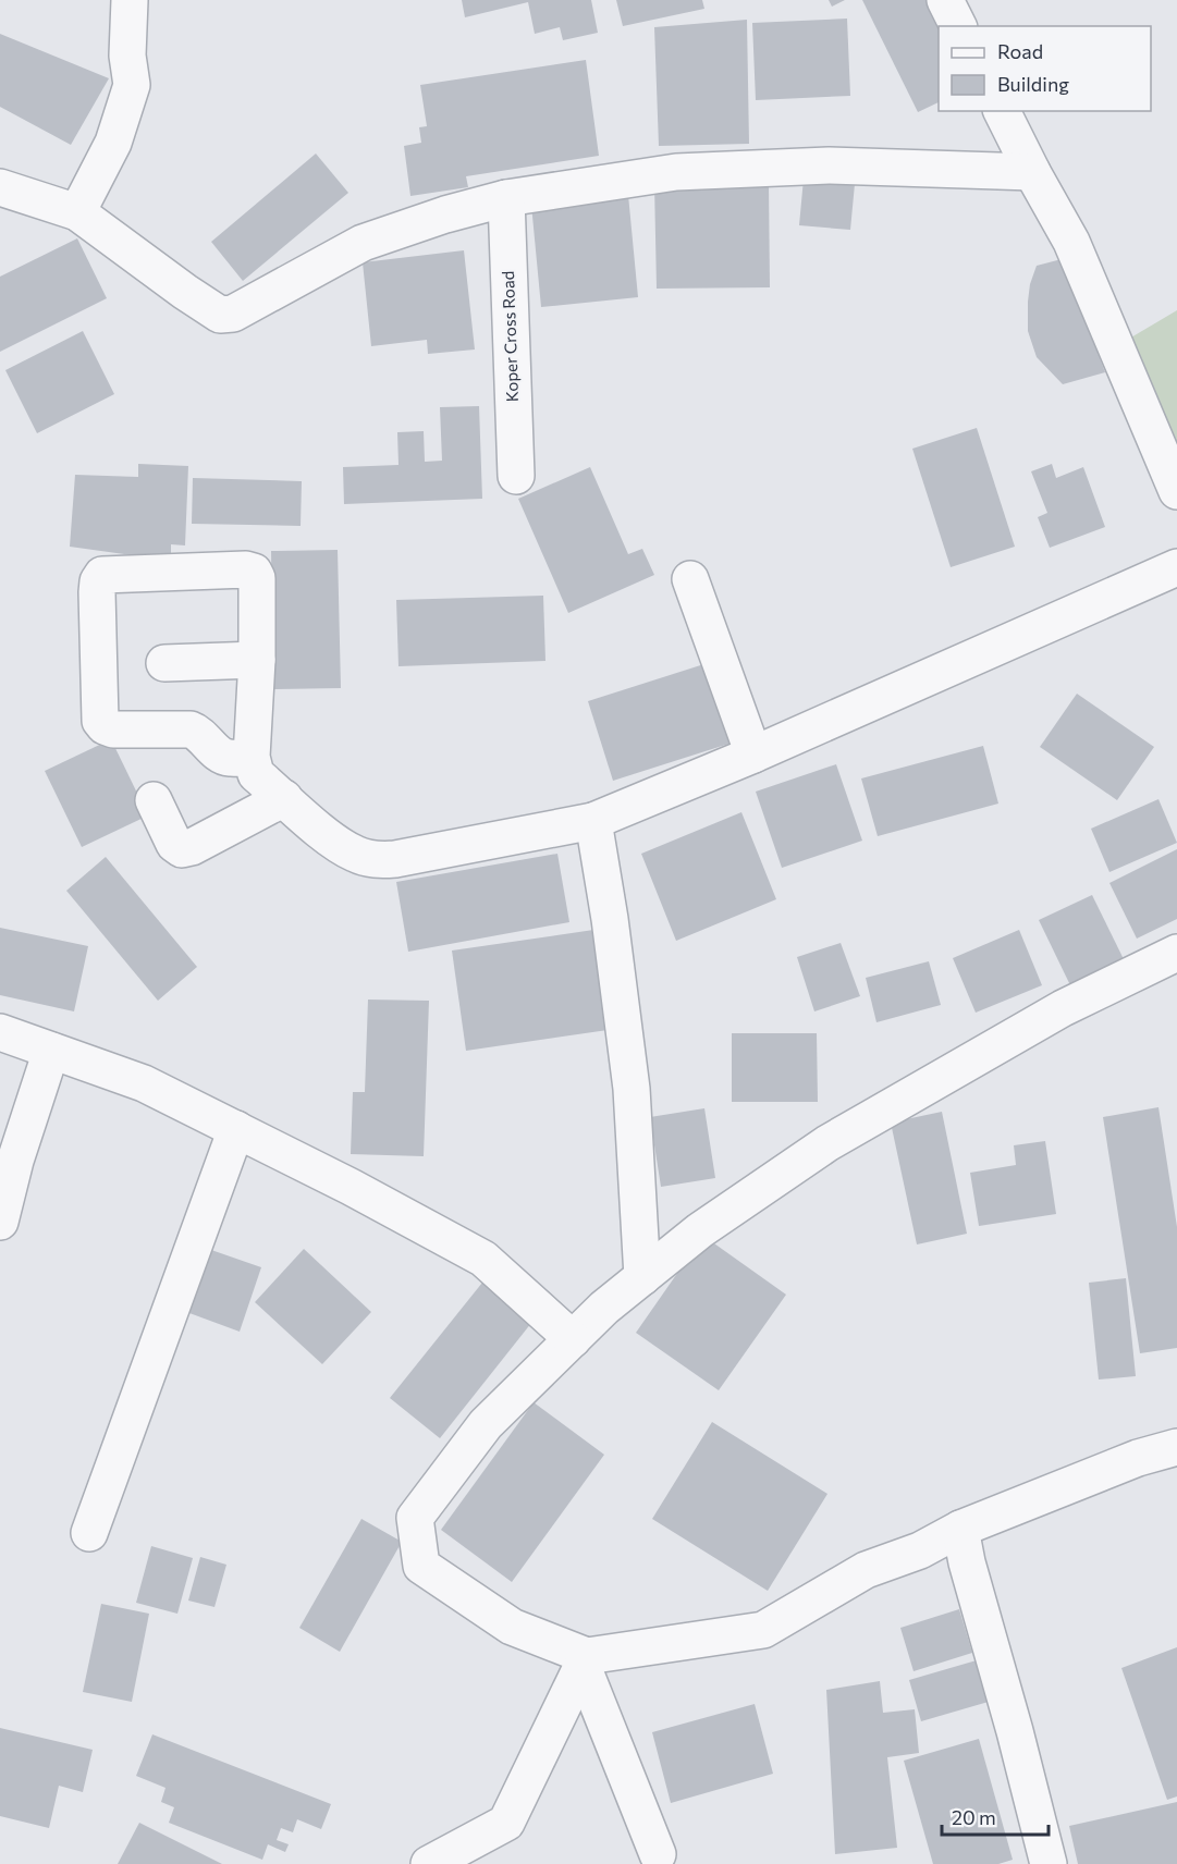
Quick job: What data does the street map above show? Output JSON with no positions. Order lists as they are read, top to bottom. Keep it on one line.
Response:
{"streets":{"street":["Koper Cross Road"]},"legend":["Road","Building"],"scale_bar":"20 m"}
